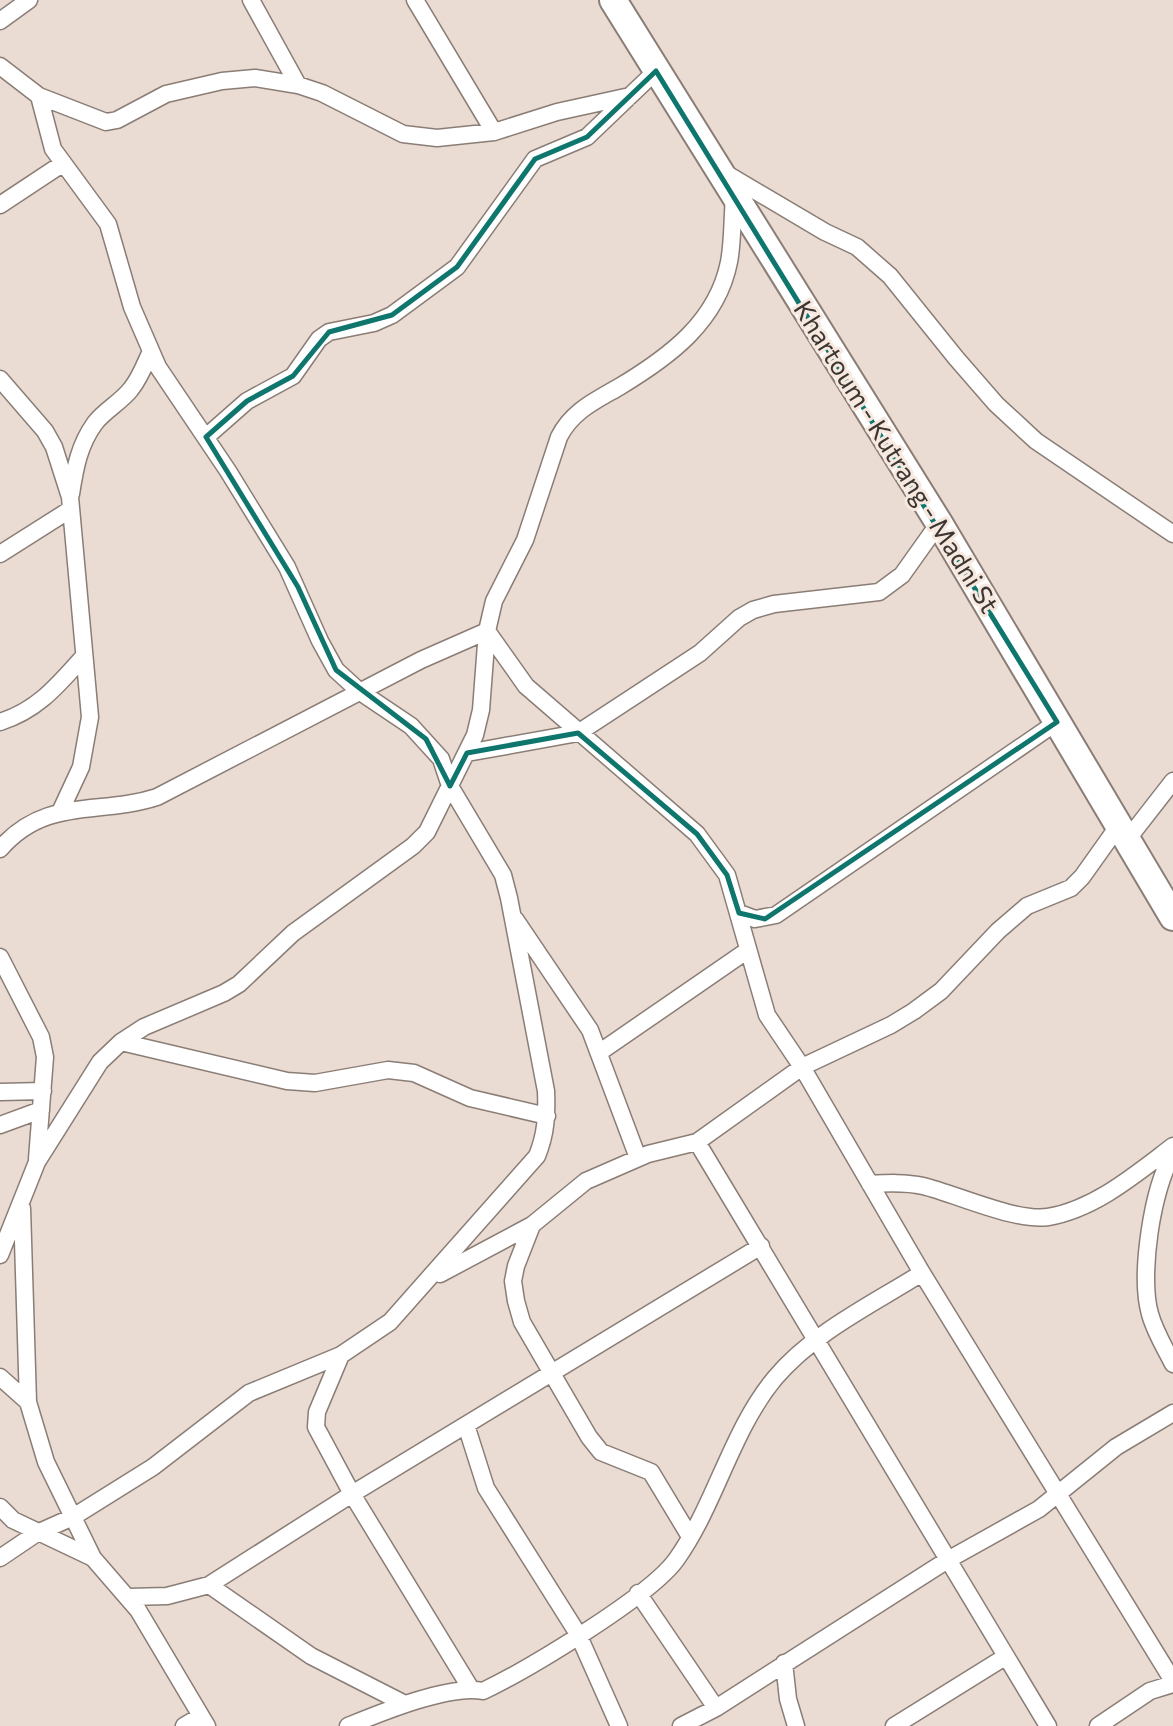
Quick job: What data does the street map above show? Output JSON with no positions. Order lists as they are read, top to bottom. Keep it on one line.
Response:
{"streets":{"highway":["Khartoum - Kutrang - Madni St"]}}
